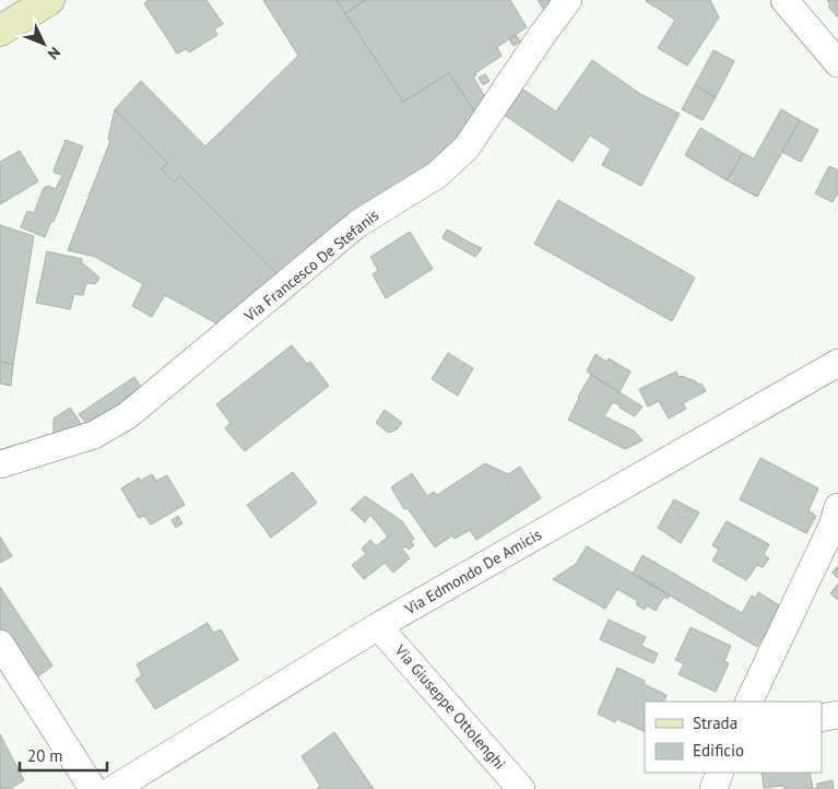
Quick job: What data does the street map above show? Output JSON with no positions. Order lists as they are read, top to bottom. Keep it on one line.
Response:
{"streets":{"street":["Via Francesco De Stefanis","Via Edmondo De Amicis","Via Giuseppe Ottolenghi"]},"crossings":[["Via Edmondo De Amicis","Via Giuseppe Ottolenghi"]],"legend":["Strada","Edificio"],"scale_bar":"20 m","north":"bottom right"}
